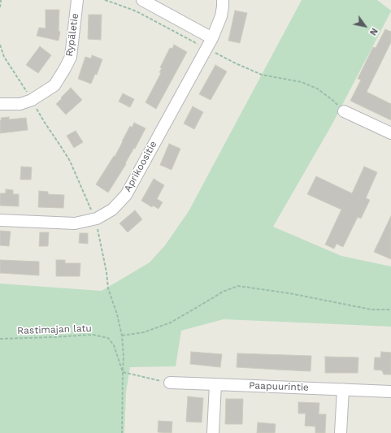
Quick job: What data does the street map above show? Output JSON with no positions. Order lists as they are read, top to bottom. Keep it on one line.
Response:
{"streets":{"street":["Rypäletie","Aprikoositie","Paapuurintie"],"path":["Rastimajan latu"]},"north":"bottom right"}
